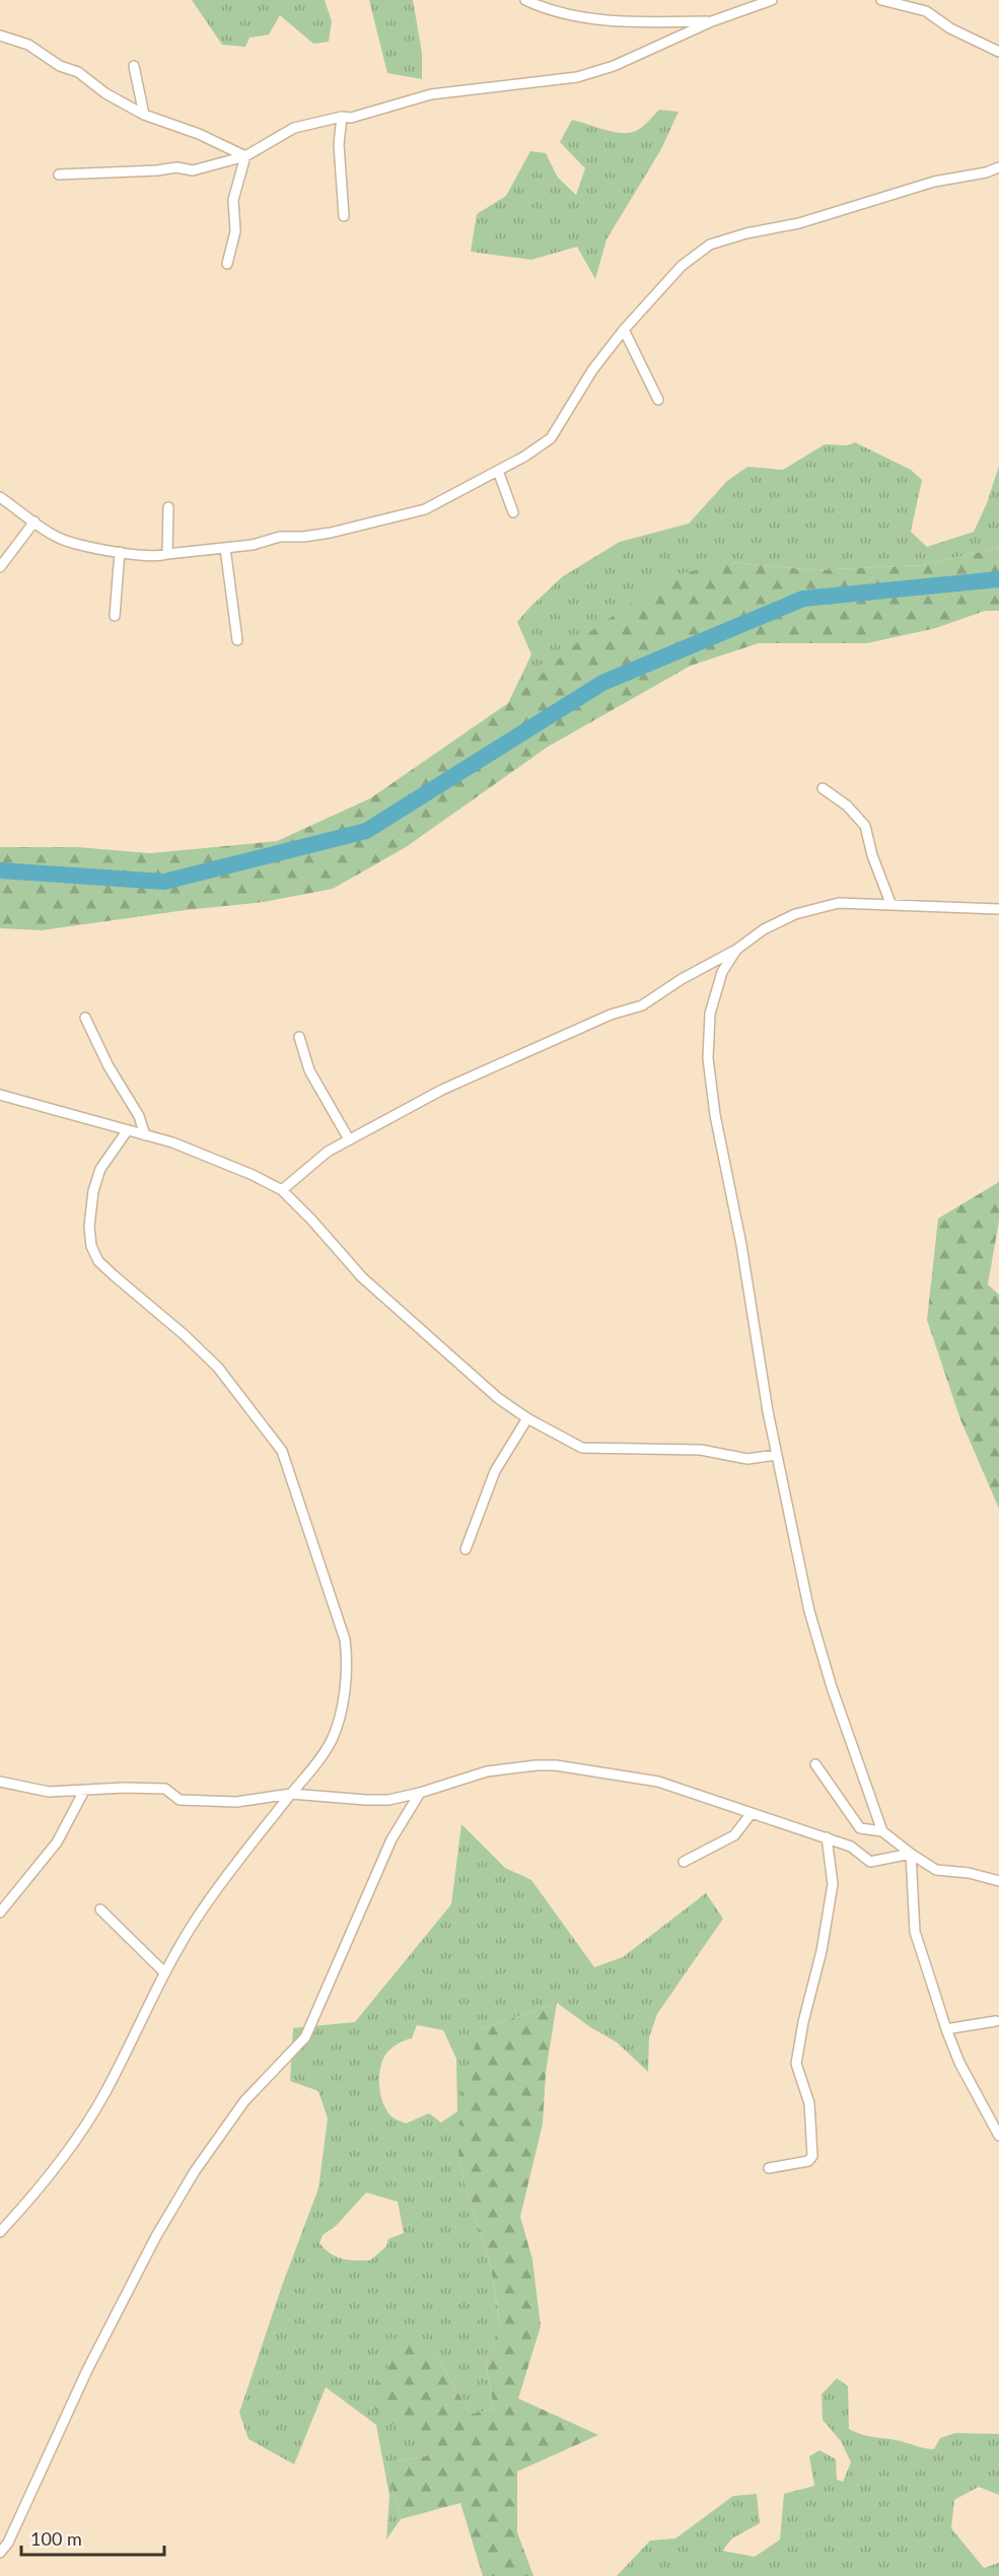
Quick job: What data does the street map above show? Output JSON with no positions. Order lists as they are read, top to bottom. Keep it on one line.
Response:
{"scale_bar":"100 m"}
